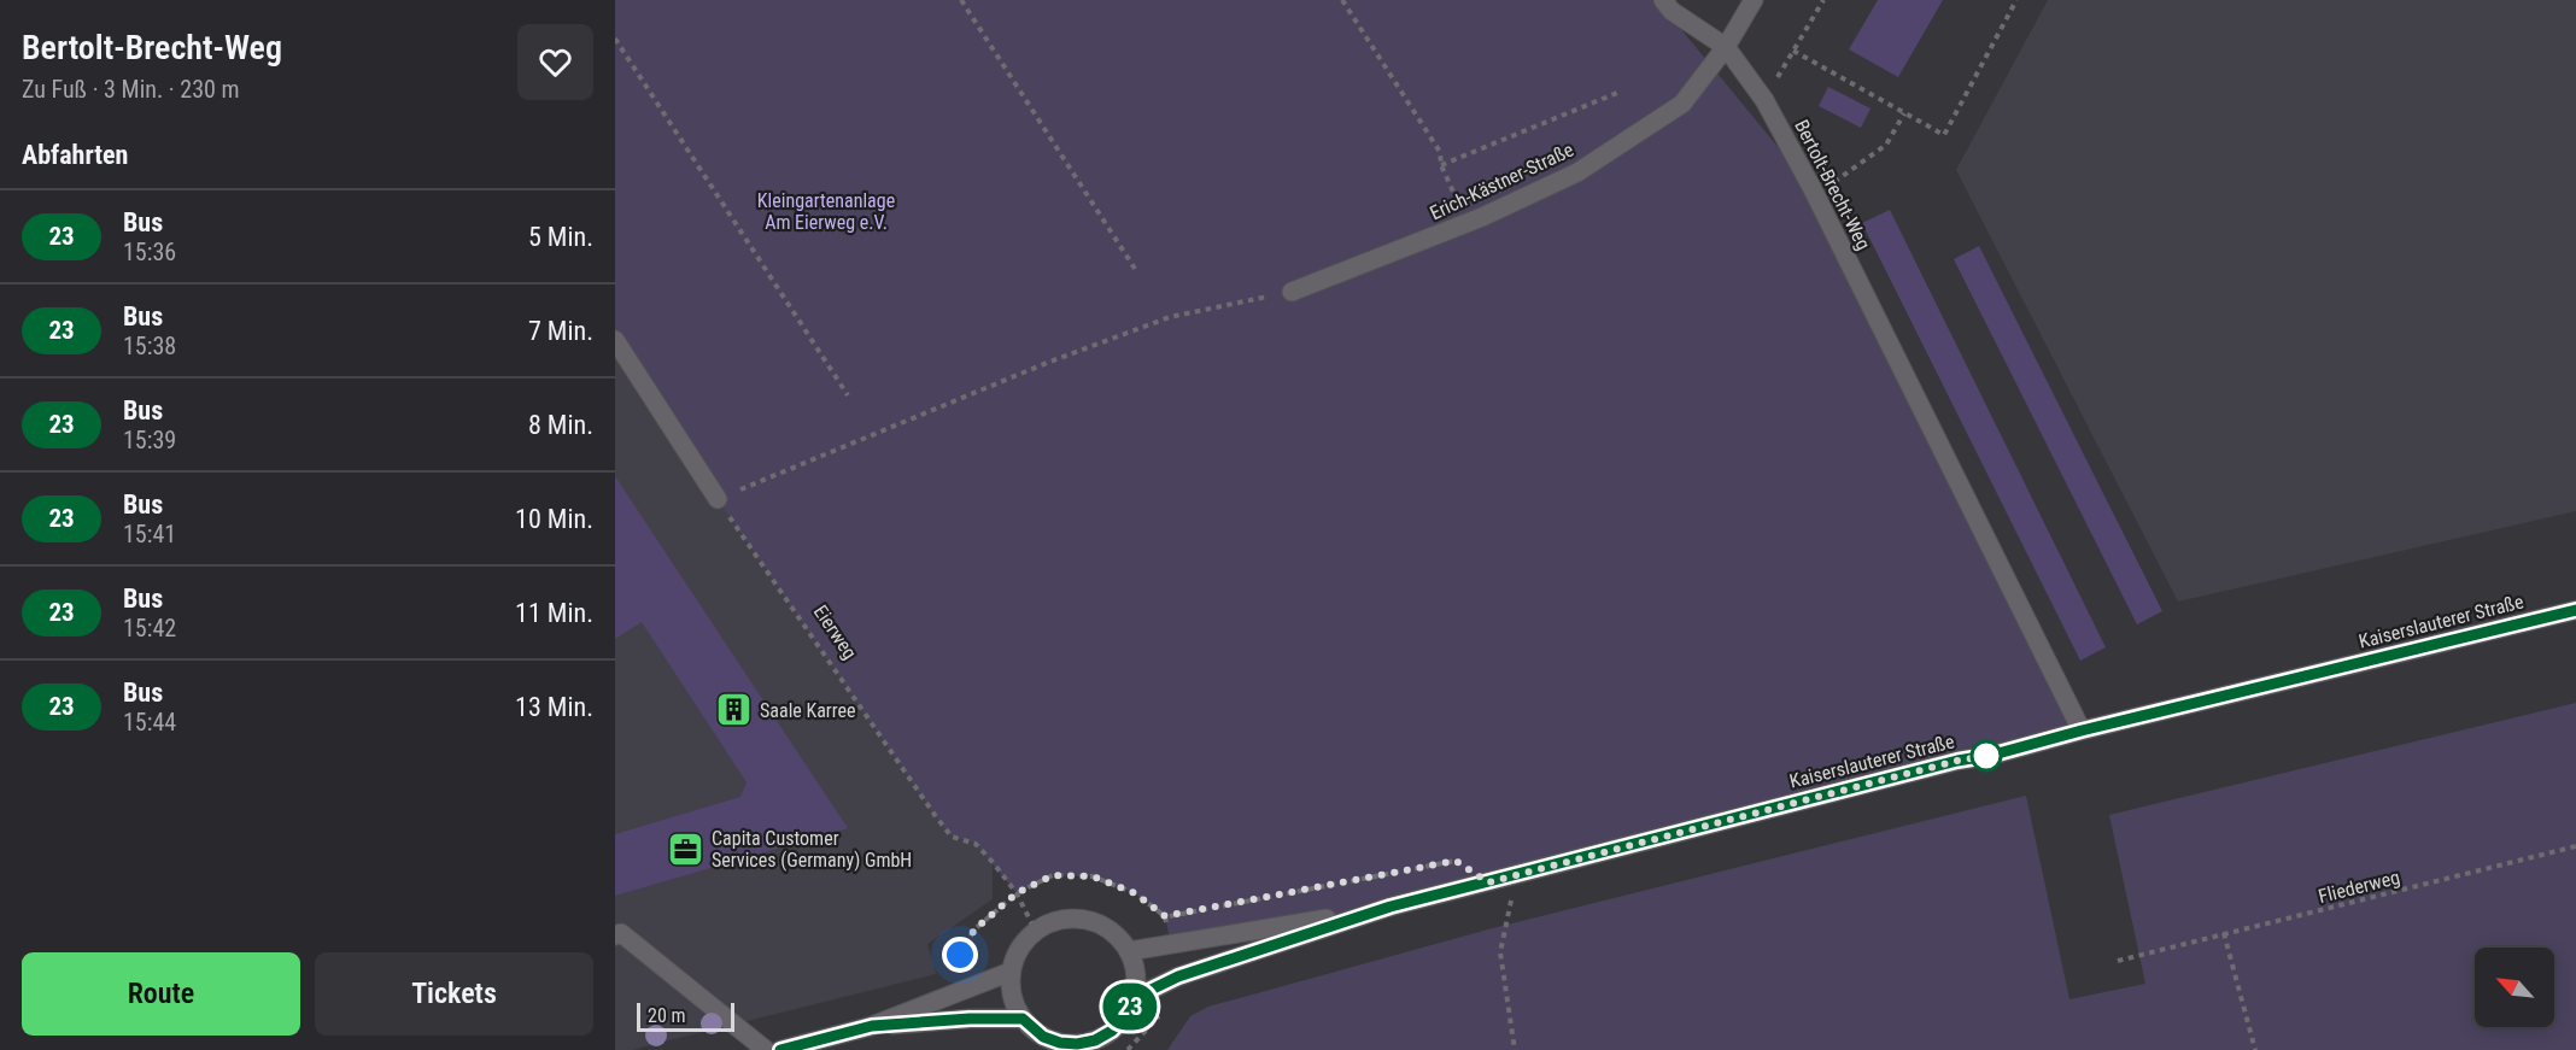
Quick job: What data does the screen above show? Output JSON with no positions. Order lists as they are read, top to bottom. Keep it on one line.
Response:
{"streets":{"street":["Erich-Kästner-Straße","Bertolt-Brecht-Weg","Kaiserslauterer Straße"],"path":["Eierweg","Fliederweg"]},"crossings":[["Erich-Kästner-Straße","Bertolt-Brecht-Weg"],["Bertolt-Brecht-Weg","Kaiserslauterer Straße"],["Kaiserslauterer Straße","Eierweg"]],"parks":["Kleingartenanlage Am Eierweg e.V."],"places":{"building":["Saale Karree"],"office":["Capita Customer Services (Germany) GmbH"]},"lines":["bus line 23"],"scale_bar":"20 m","north":"top left","page":{"heading":[["Bertolt-Brecht-Weg","Zu Fuß · 3 Min. · 230 m"],"Abfahrten"],"on_map":"23","list":[{"mark":"23","name":"Bus","note":"15:36","value":"5 Min."},{"mark":"23","name":"Bus","note":"15:38","value":"7 Min."},{"mark":"23","name":"Bus","note":"15:39","value":"8 Min."},{"mark":"23","name":"Bus","note":"15:41","value":"10 Min."},{"mark":"23","name":"Bus","note":"15:42","value":"11 Min."},{"mark":"23","name":"Bus","note":"15:44","value":"13 Min."}],"buttons":["Route","Tickets"],"scale":"20 m"}}
